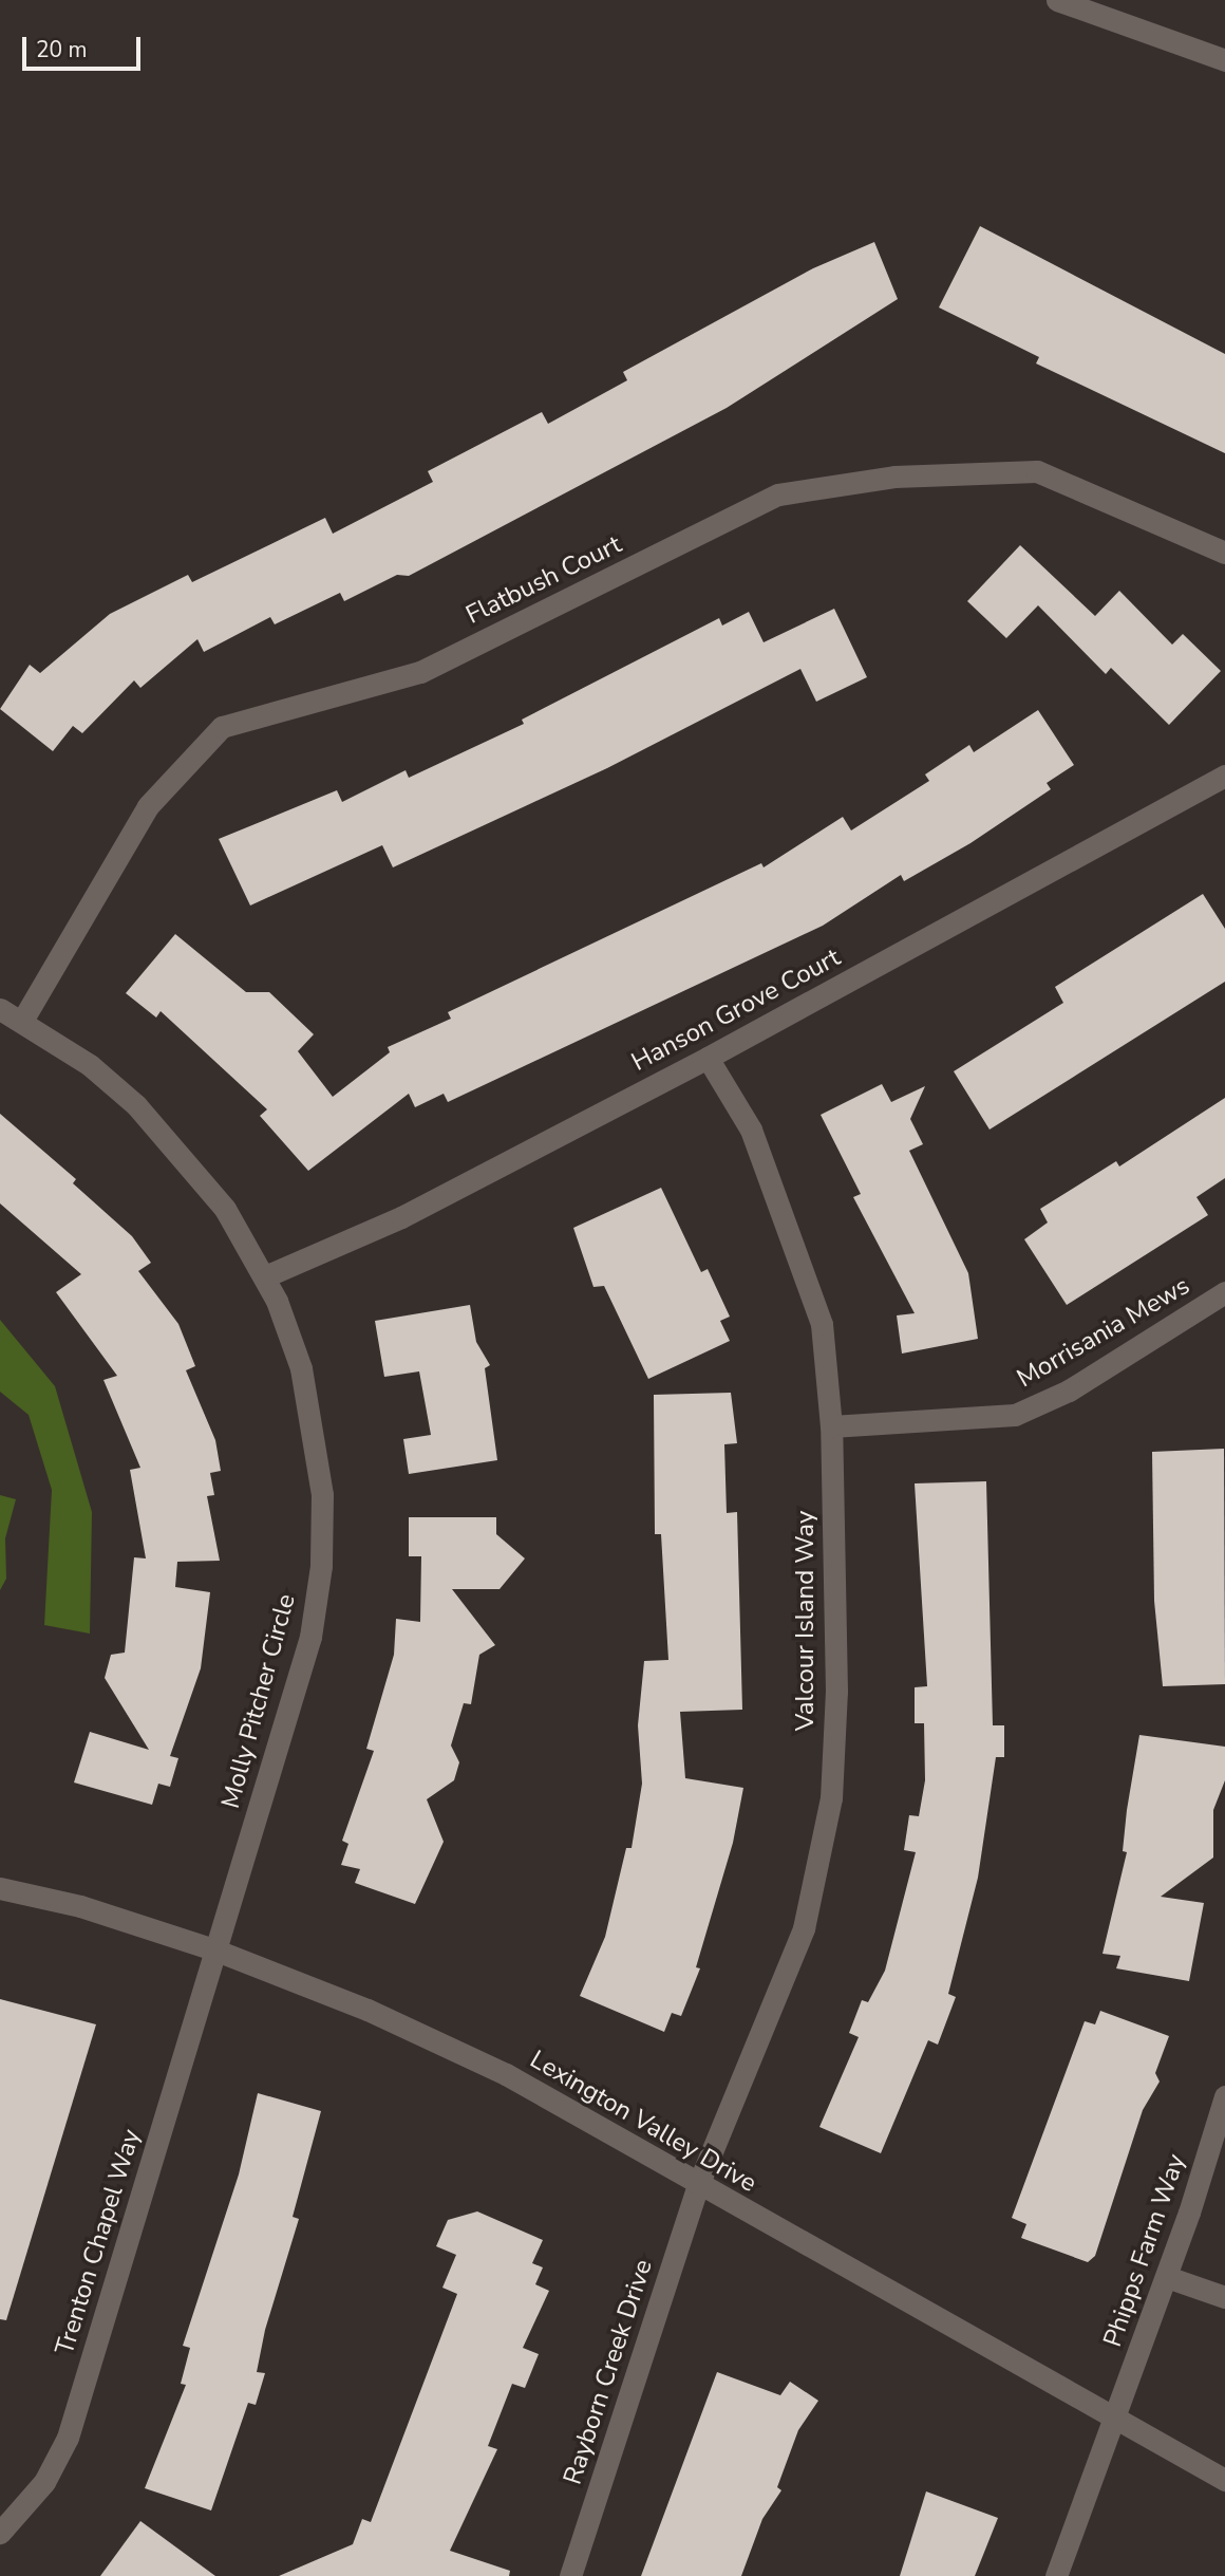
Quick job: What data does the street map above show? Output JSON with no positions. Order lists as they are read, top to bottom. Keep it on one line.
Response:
{"streets":{"street":["Flatbush Court","Hanson Grove Court","Morrisania Mews","Valcour Island Way","Molly Pitcher Circle","Lexington Valley Drive","Trenton Chapel Way","Phipps Farm Way","Rayborn Creek Drive"]},"crossings":[["Flatbush Court","Molly Pitcher Circle"],["Hanson Grove Court","Valcour Island Way"],["Hanson Grove Court","Molly Pitcher Circle"],["Morrisania Mews","Valcour Island Way"],["Valcour Island Way","Lexington Valley Drive"],["Valcour Island Way","Rayborn Creek Drive"],["Molly Pitcher Circle","Lexington Valley Drive"],["Molly Pitcher Circle","Trenton Chapel Way"],["Lexington Valley Drive","Trenton Chapel Way"],["Lexington Valley Drive","Phipps Farm Way"],["Lexington Valley Drive","Rayborn Creek Drive"]],"scale_bar":"20 m"}
